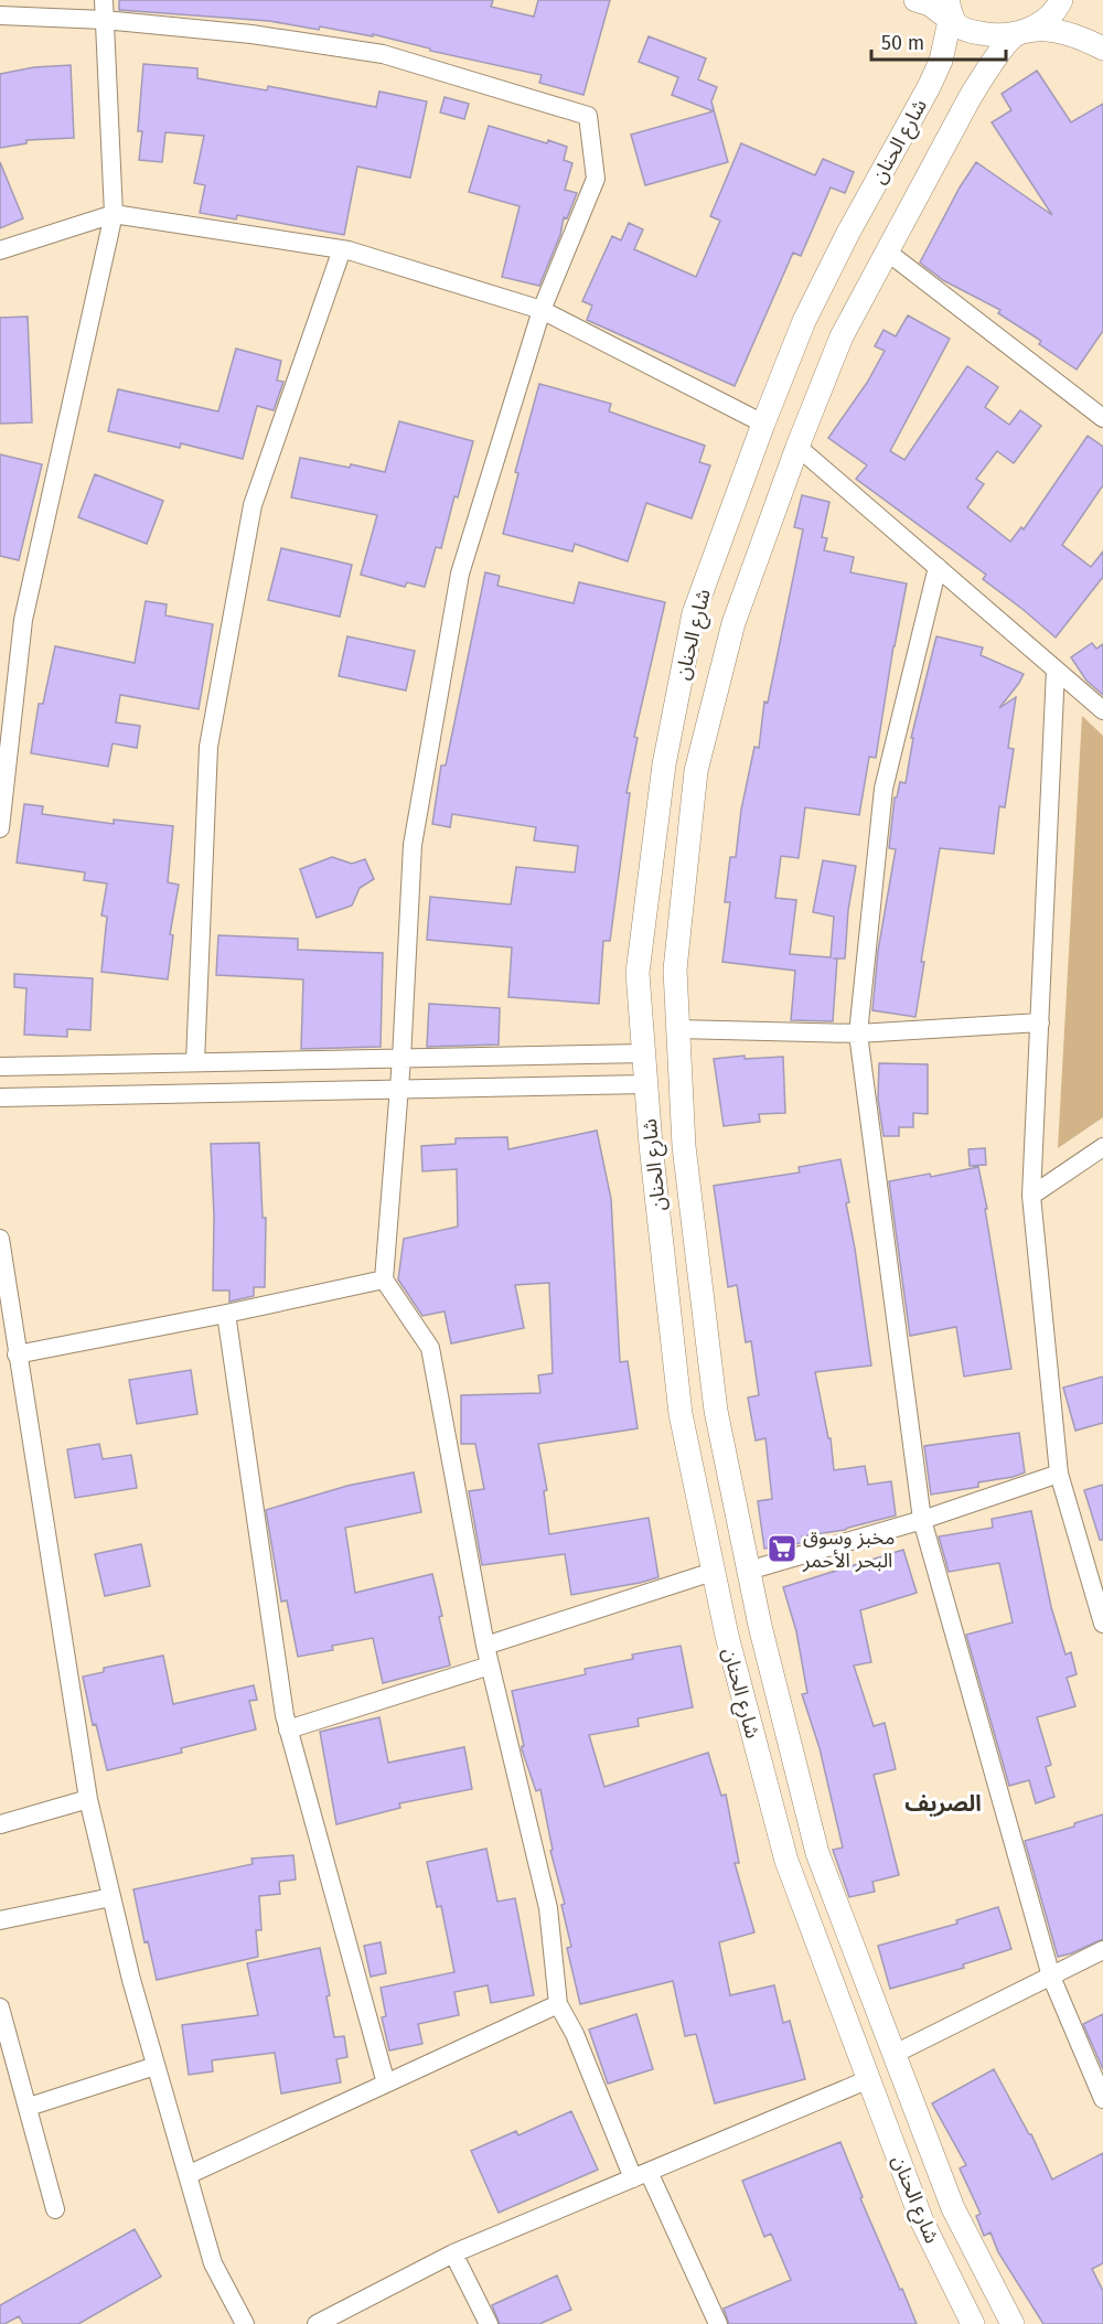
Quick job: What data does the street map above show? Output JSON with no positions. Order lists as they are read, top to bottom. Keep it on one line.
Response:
{"streets":{"main road":["شارع الحنان"]},"districts":["الصريف"],"places":{"supermarket":["مخبز وسوق البحر الأحمر"]},"scale_bar":"50 m"}
